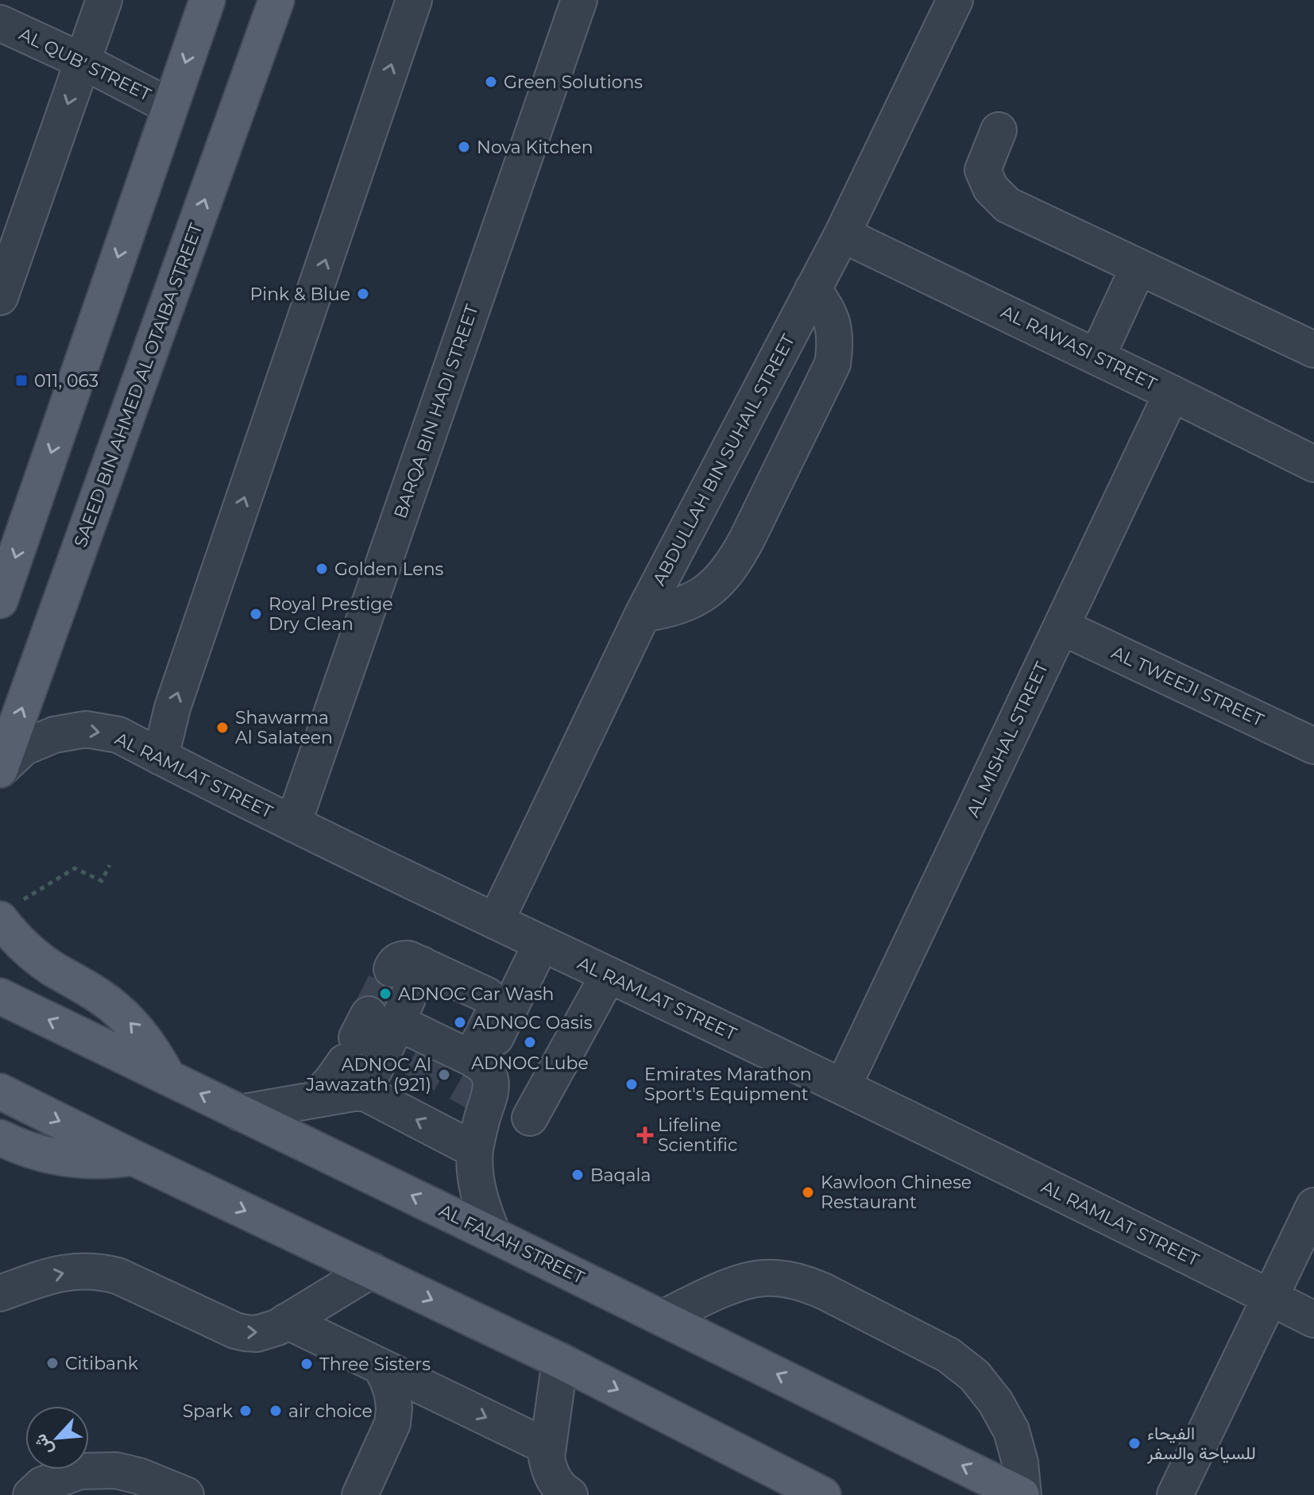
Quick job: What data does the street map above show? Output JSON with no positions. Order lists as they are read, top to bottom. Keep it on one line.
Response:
{"streets":{"main road":["SAEED BIN AHMED AL OTAIBA STREET","AL FALAH STREET"],"street":["AL QUB' STREET","AL RAWASI STREET","BARQA BIN HADI STREET","ABDULLAH BIN SUHAIL STREET","AL TWEEJI STREET","AL MISHAL STREET","AL RAMLAT STREET"]},"crossings":[["AL RAWASI STREET","ABDULLAH BIN SUHAIL STREET"],["AL RAWASI STREET","AL MISHAL STREET"],["SAEED BIN AHMED AL OTAIBA STREET","AL RAMLAT STREET"],["BARQA BIN HADI STREET","AL RAMLAT STREET"],["ABDULLAH BIN SUHAIL STREET","AL RAMLAT STREET"],["AL TWEEJI STREET","AL MISHAL STREET"],["AL MISHAL STREET","AL RAMLAT STREET"]],"places":{"other":["Green Solutions","Nova Kitchen","Pink & Blue","Golden Lens","Royal Prestige Dry Clean","Shawarma Al Salateen","ADNOC Car Wash","ADNOC Oasis","ADNOC Lube","ADNOC Al Jawazath (921)","Emirates Marathon Sport's Equipment","Baqala","Kawloon Chinese Restaurant","Citibank","Three Sisters","Spark","air choice","الفيحاء للسياحة والسفر"],"transit":["011, 063"],"health":["Lifeline Scientific"]},"north":"bottom left"}
